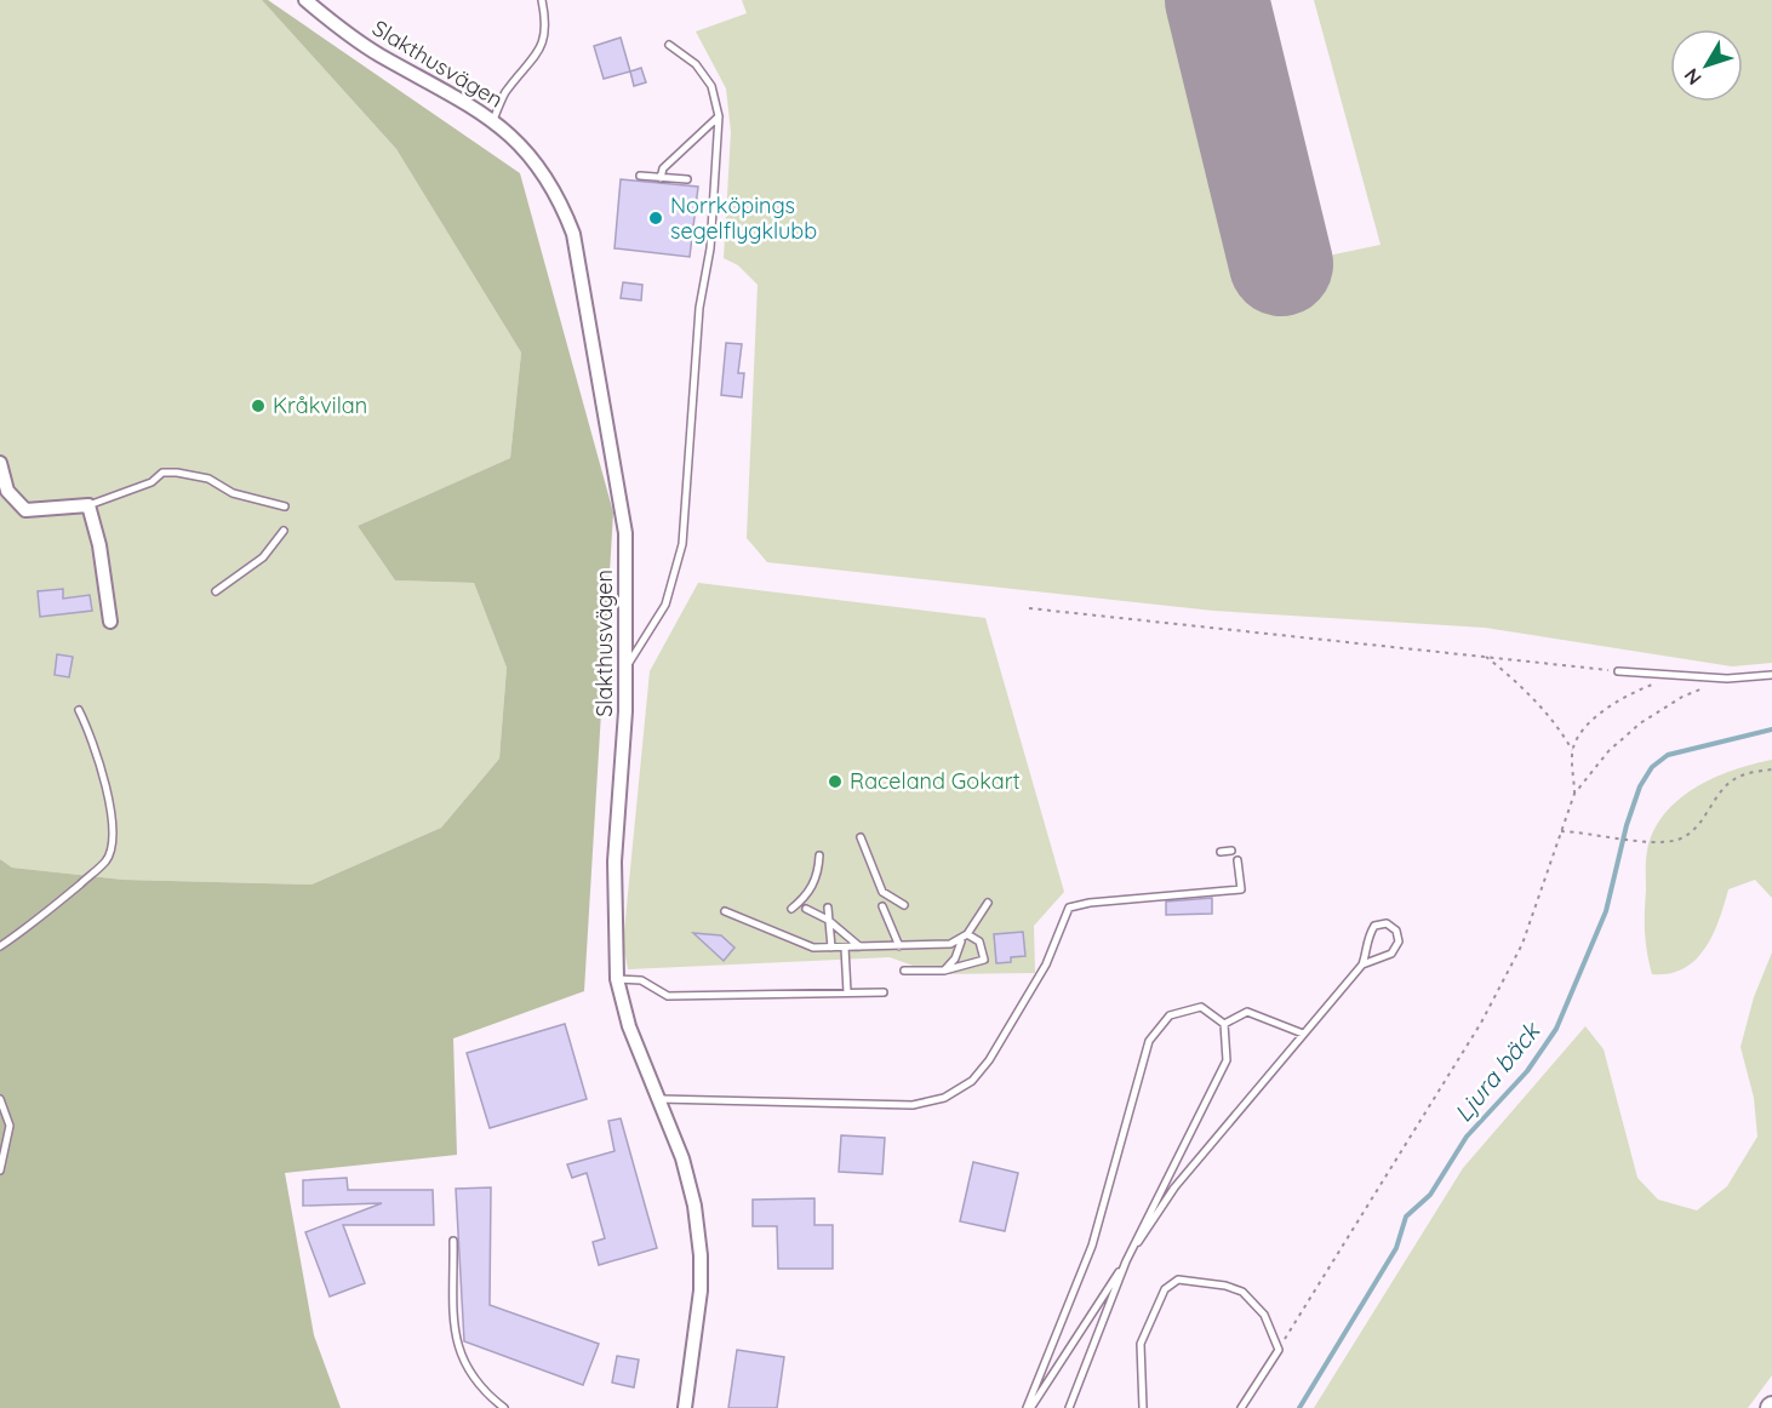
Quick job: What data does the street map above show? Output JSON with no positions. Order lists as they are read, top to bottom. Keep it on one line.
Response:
{"streets":{"street":["Slakthusvägen"]},"water":["Ljura bäck"],"places":["Norrköpings segelflygklubb","Kråkvilan","Raceland Gokart"],"north":"bottom left"}
